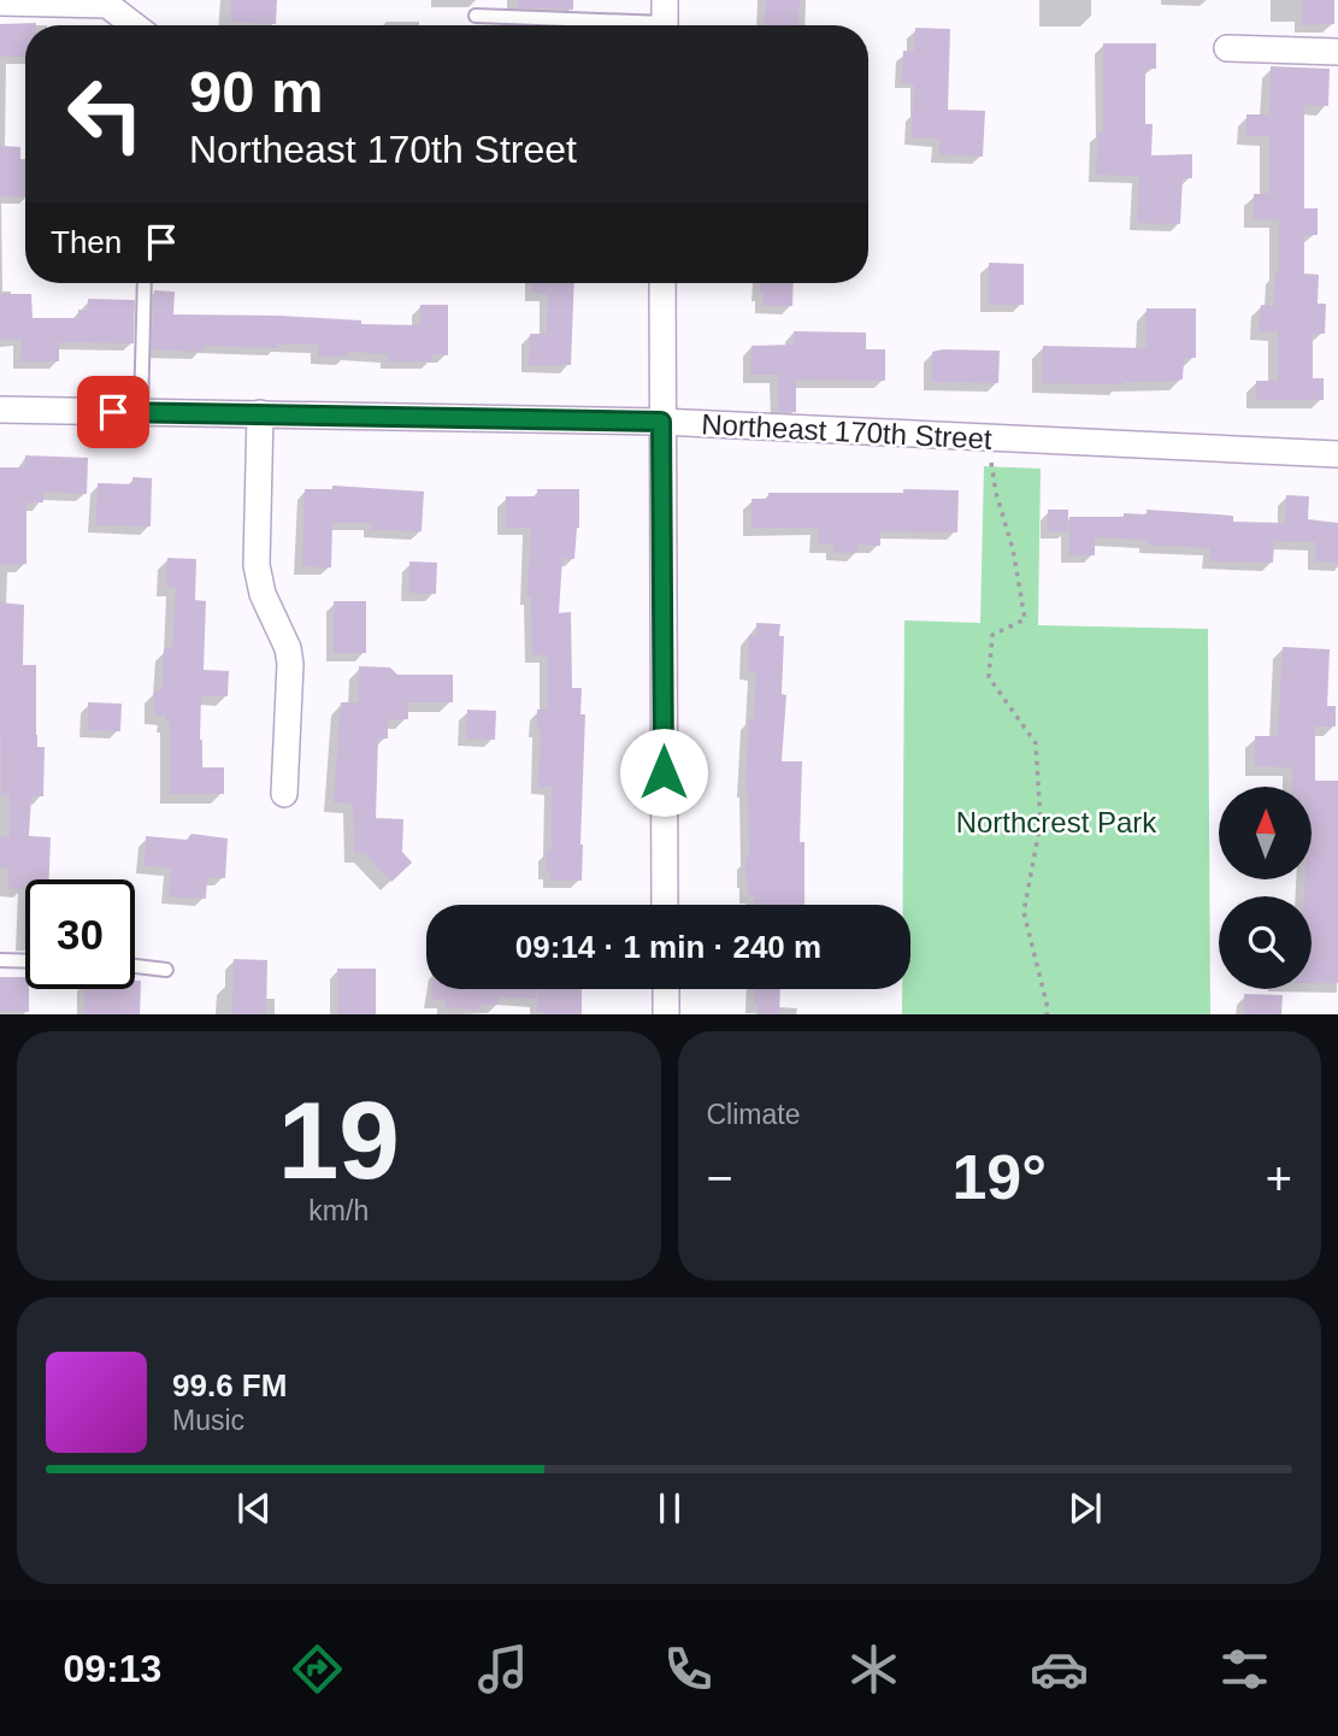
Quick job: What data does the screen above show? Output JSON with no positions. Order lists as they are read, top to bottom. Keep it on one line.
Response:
{"streets":{"street":["Northeast 170th Street"]},"parks":["Northcrest Park"],"north":"top","page":{"turn":["90 m","Northeast 170th Street"],"then":"Then","limit":"30","trip":"09:14 · 1 min · 240 m","tile":[["19","km/h"],"Climate"],"heat":["−","19°","+"],"song":["99.6 FM","Music"],"tabs":"09:13"}}
